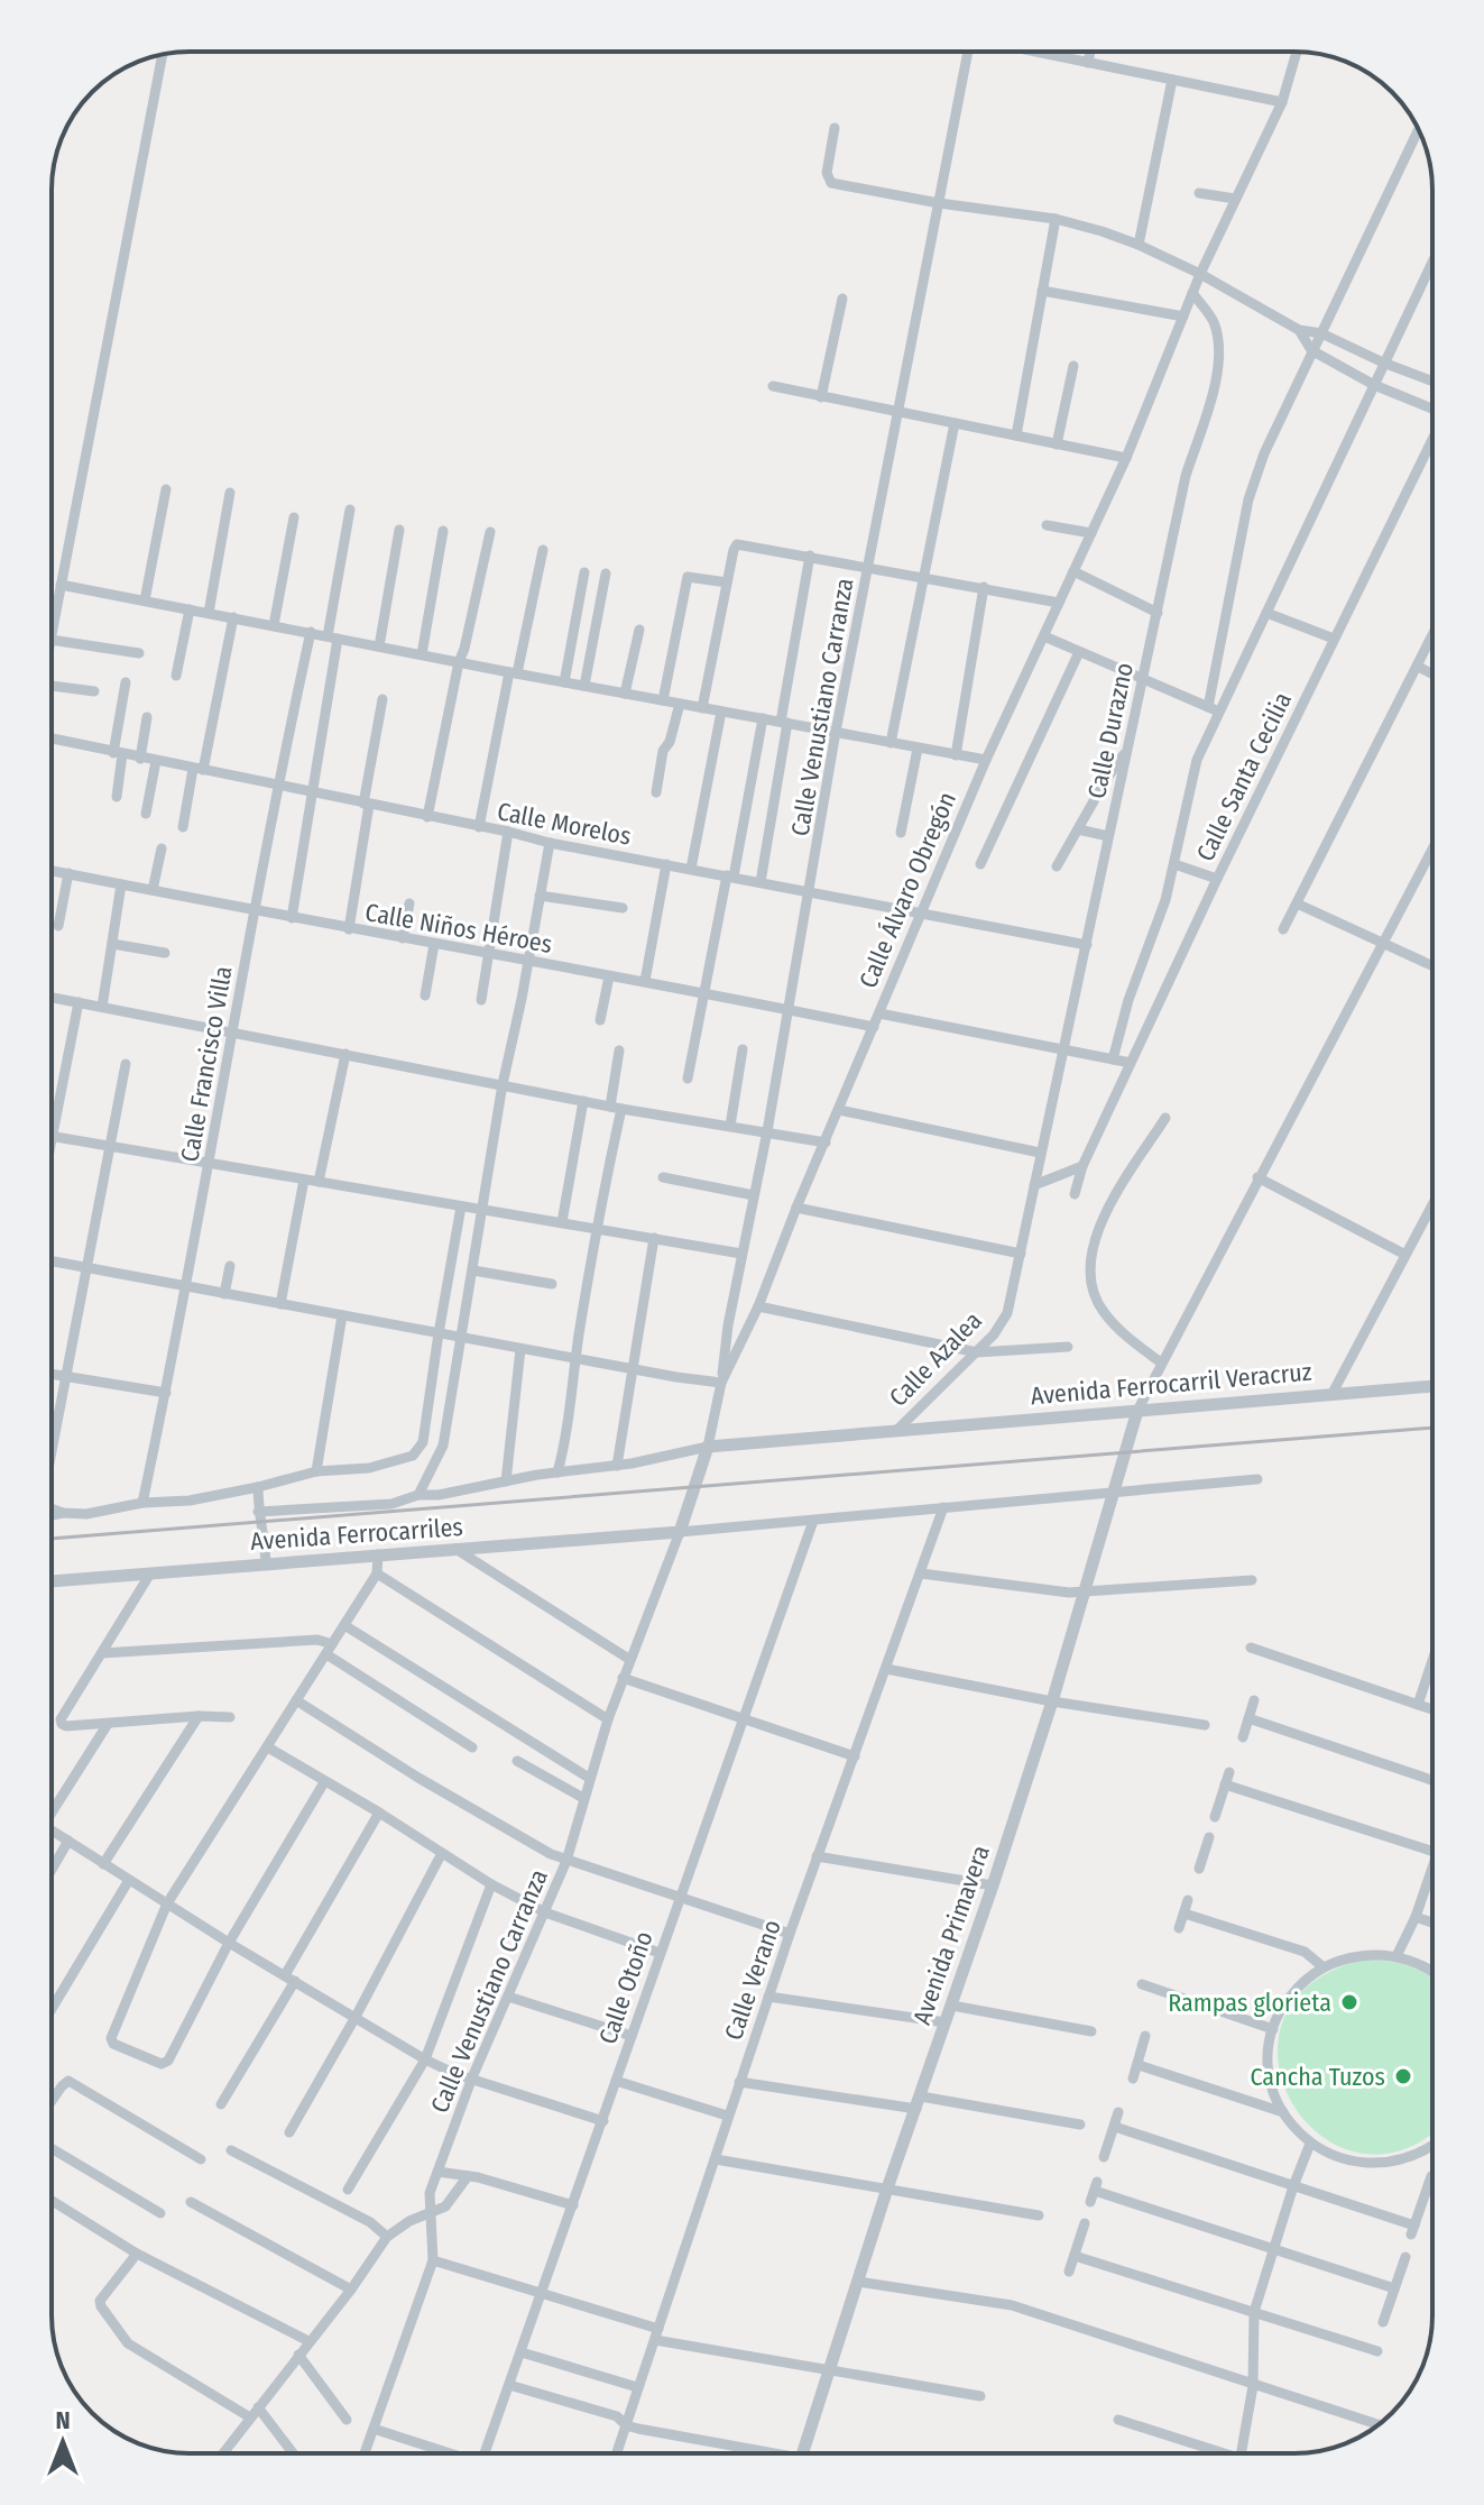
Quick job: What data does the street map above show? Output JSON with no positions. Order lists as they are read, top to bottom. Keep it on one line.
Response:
{"streets":{"street":["Calle Venustiano Carranza","Calle Durazno","Calle Santa Cecilia","Calle Morelos","Calle Álvaro Obregón","Calle Niños Héroes","Calle Francisco Villa","Calle Azalea","Avenida Ferrocarril Veracruz","Avenida Ferrocarriles","Avenida Primavera","Calle Verano","Calle Otoño"]},"crossings":[["Calle Venustiano Carranza","Calle Morelos"],["Calle Venustiano Carranza","Calle Álvaro Obregón"],["Calle Venustiano Carranza","Calle Niños Héroes"],["Calle Venustiano Carranza","Avenida Ferrocarriles"],["Calle Durazno","Calle Morelos"],["Calle Durazno","Calle Álvaro Obregón"],["Calle Durazno","Calle Azalea"],["Calle Morelos","Calle Álvaro Obregón"],["Calle Morelos","Calle Francisco Villa"],["Calle Álvaro Obregón","Calle Niños Héroes"],["Calle Álvaro Obregón","Calle Azalea"],["Calle Álvaro Obregón","Avenida Ferrocarriles"],["Calle Niños Héroes","Calle Francisco Villa"],["Calle Azalea","Avenida Ferrocarril Veracruz"],["Avenida Ferrocarril Veracruz","Avenida Primavera"]],"places":["Rampas glorieta","Cancha Tuzos"],"north":"top"}
